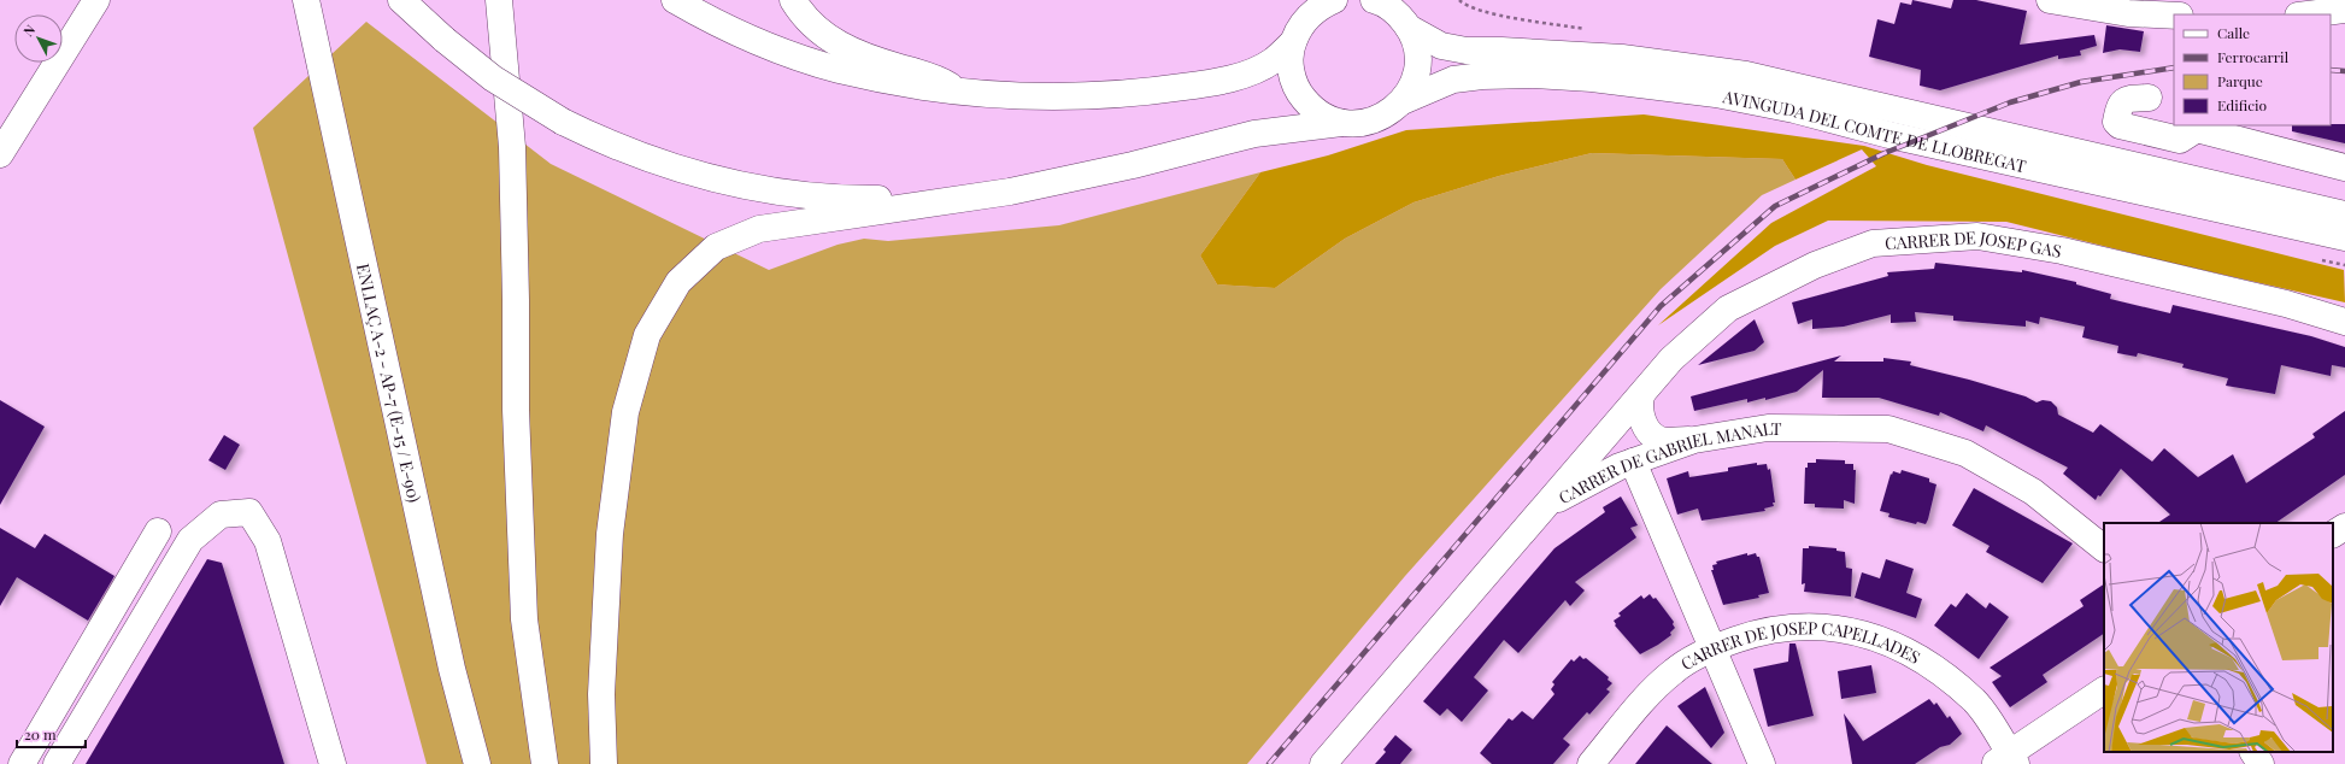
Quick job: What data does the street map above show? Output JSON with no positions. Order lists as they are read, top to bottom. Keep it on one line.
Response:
{"streets":{"main road":["AVINGUDA DEL COMTE DE LLOBREGAT","CARRER DE JOSEP GAS","ENLLAÇ A-2 - AP-7 (E-15 / E-90)","CARRER DE GABRIEL MANALT","CARRER DE JOSEP CAPELLADES"]},"crossings":[["CARRER DE JOSEP GAS","CARRER DE GABRIEL MANALT"]],"legend":["Calle","Ferrocarril","Parque","Edificio"],"scale_bar":"20 m","north":"top left"}
